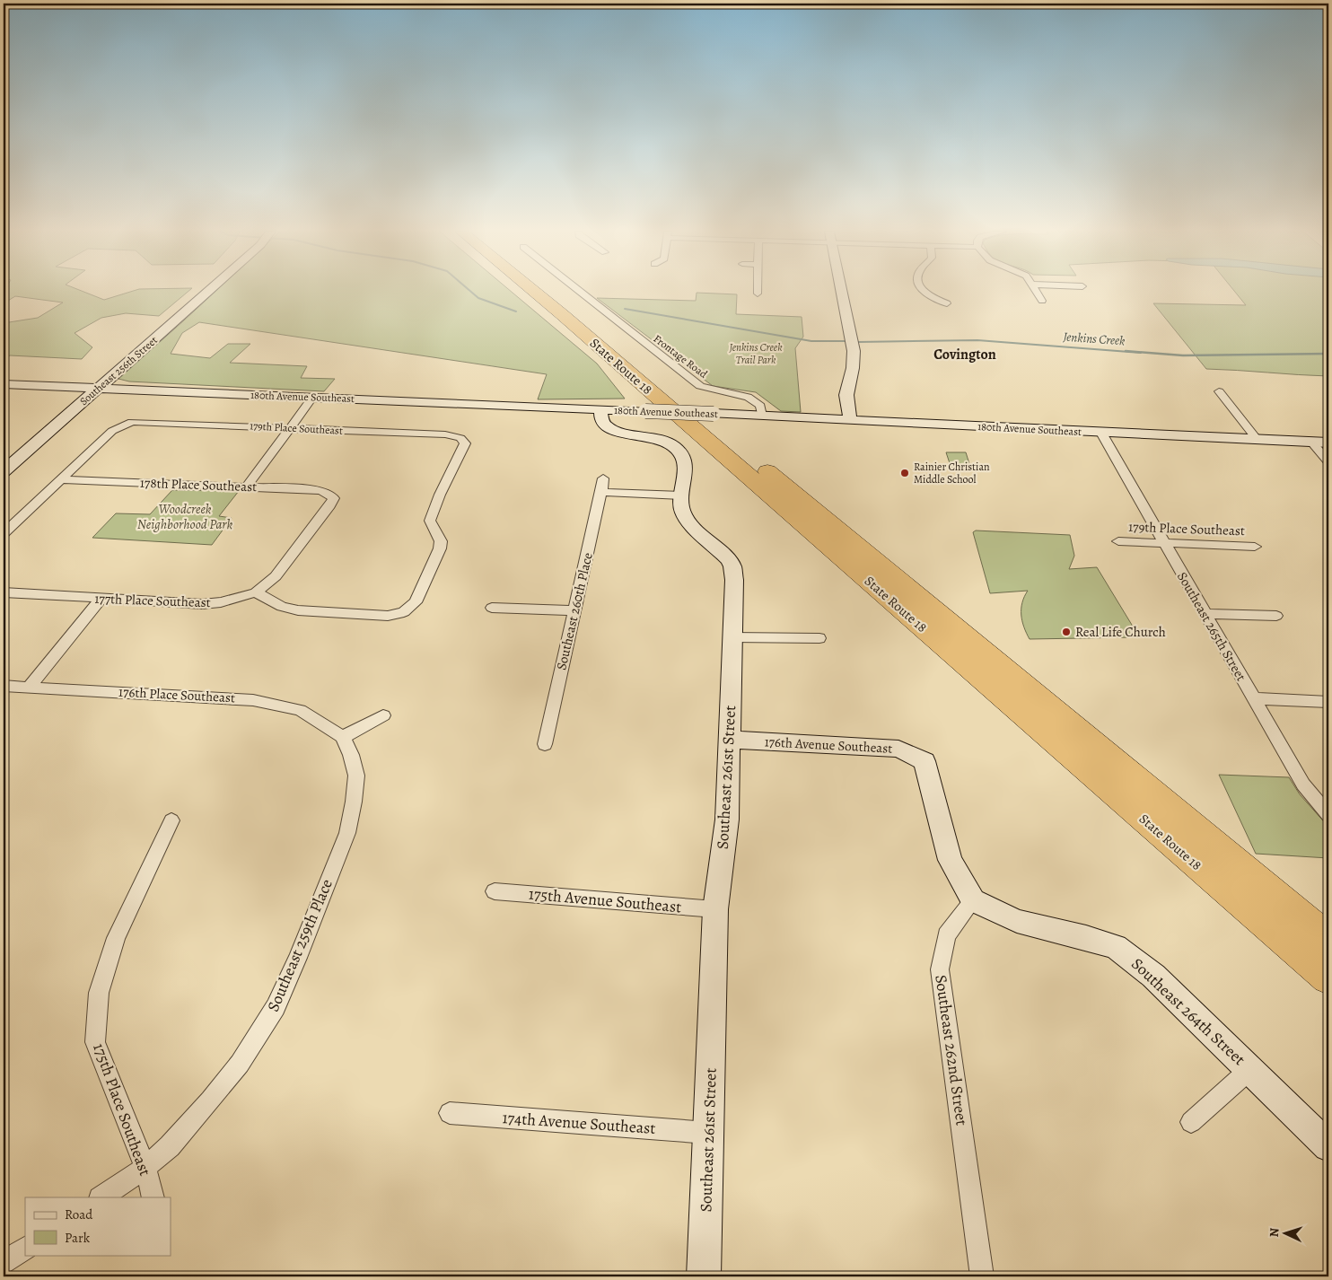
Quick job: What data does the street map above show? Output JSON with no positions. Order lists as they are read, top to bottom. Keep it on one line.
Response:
{"streets":{"highway":["State Route 18"],"street":["Frontage Road","Southeast 256th Street","180th Avenue Southeast","179th Place Southeast","178th Place Southeast","177th Place Southeast","Southeast 260th Place","Southeast 265th Street","176th Place Southeast","176th Avenue Southeast","Southeast 261st Street","175th Avenue Southeast","Southeast 259th Place","Southeast 264th Street","Southeast 262nd Street","175th Place Southeast","174th Avenue Southeast"]},"crossings":[["Frontage Road","180th Avenue Southeast"],["Southeast 256th Street","180th Avenue Southeast"],["180th Avenue Southeast","Southeast 265th Street"],["180th Avenue Southeast","Southeast 261st Street"],["179th Place Southeast","178th Place Southeast"],["179th Place Southeast","177th Place Southeast"],["179th Place Southeast","Southeast 265th Street"],["178th Place Southeast","177th Place Southeast"],["Southeast 260th Place","Southeast 261st Street"],["176th Place Southeast","Southeast 259th Place"],["176th Avenue Southeast","Southeast 261st Street"],["176th Avenue Southeast","Southeast 264th Street"],["176th Avenue Southeast","Southeast 262nd Street"],["Southeast 261st Street","175th Avenue Southeast"],["Southeast 261st Street","174th Avenue Southeast"],["Southeast 259th Place","175th Place Southeast"],["Southeast 264th Street","Southeast 262nd Street"]],"districts":["Covington"],"water":["Jenkins Creek"],"parks":["Jenkins Creek Trail Park","Woodcreek Neighborhood Park"],"places":["Rainier Christian Middle School","Real Life Church"],"legend":["Road","Park"],"north":"left"}
